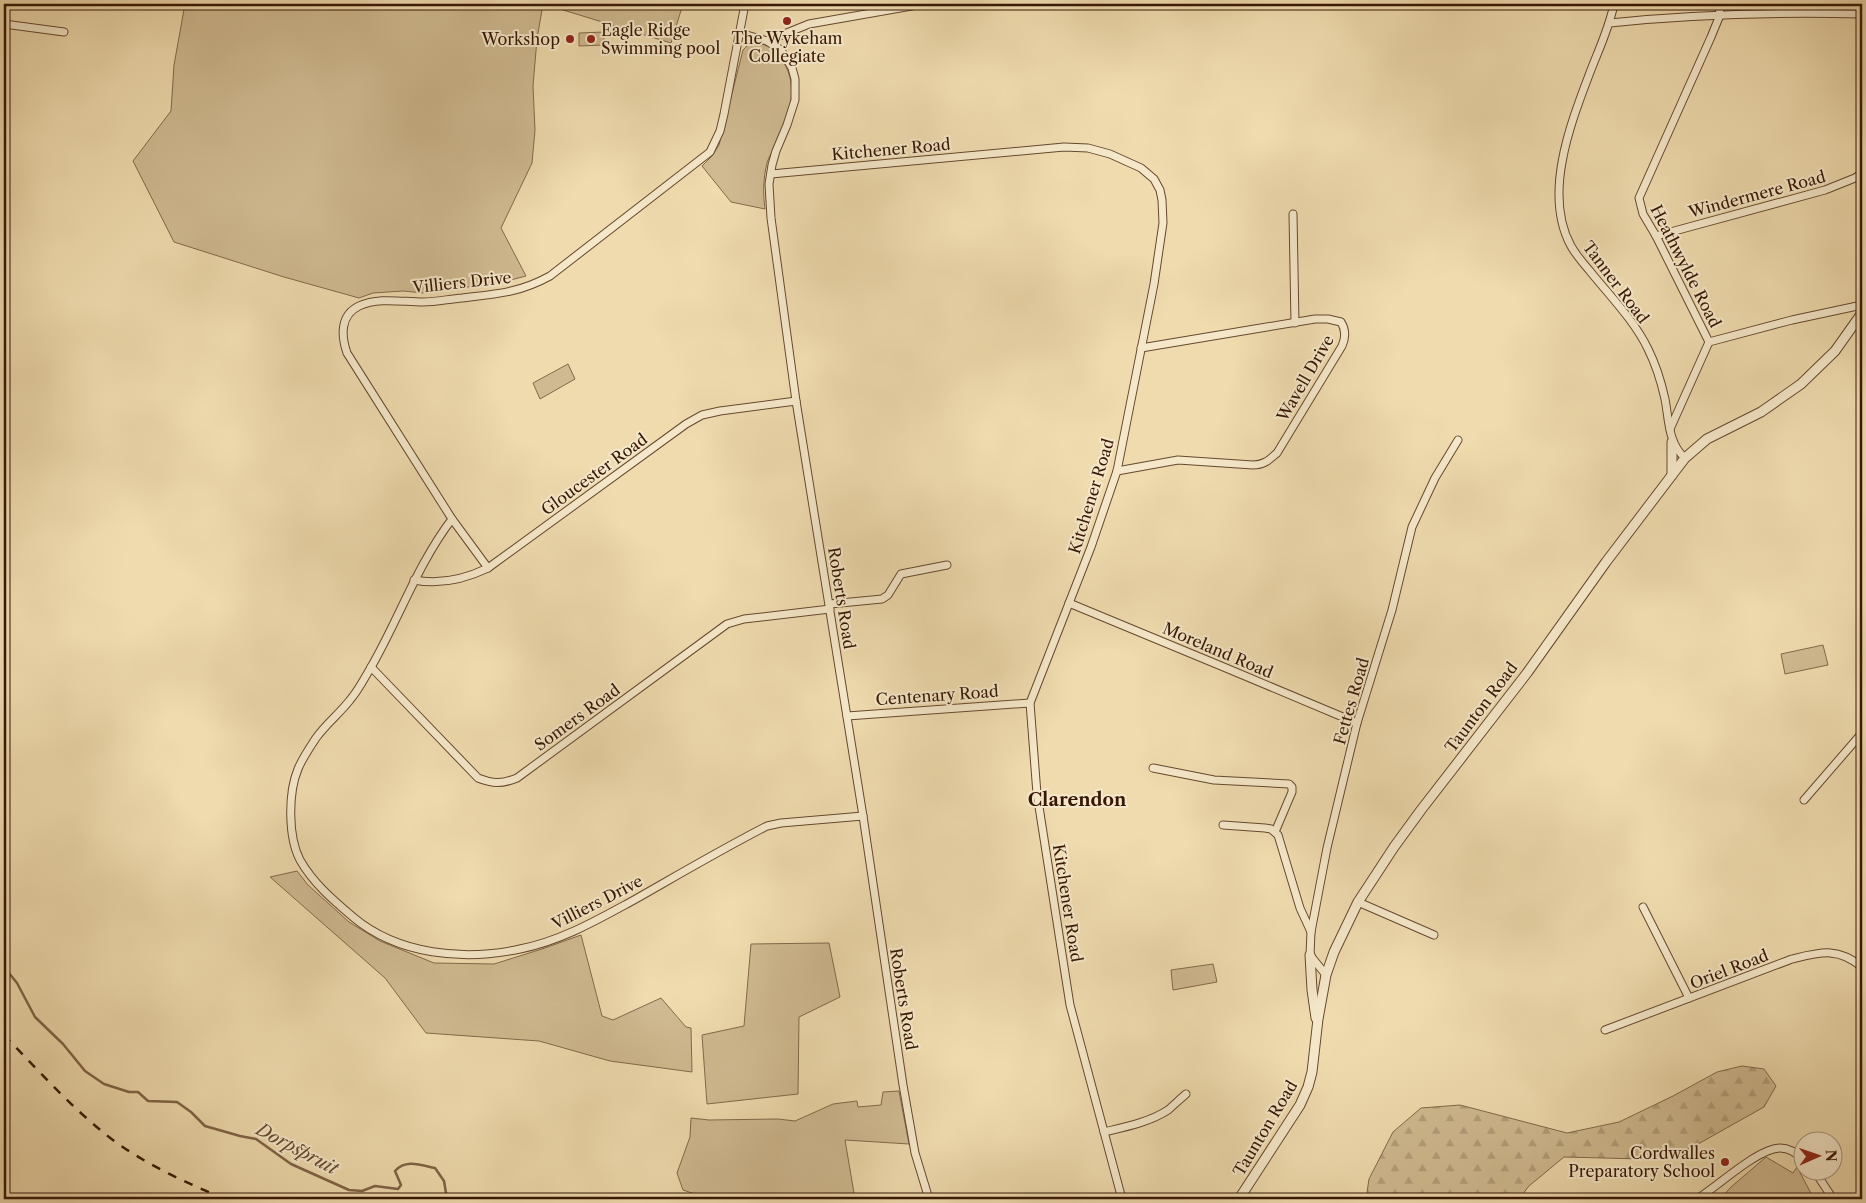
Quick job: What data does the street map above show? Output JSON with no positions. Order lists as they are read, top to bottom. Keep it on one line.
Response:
{"streets":{"street":["Kitchener Road","Windermere Road","Heathwylde Road","Villiers Drive","Tanner Road","Wavell Drive","Gloucester Road","Roberts Road","Moreland Road","Centenary Road","Fettes Road","Taunton Road","Somers Road","Oriel Road"]},"crossings":[["Kitchener Road","Wavell Drive"],["Kitchener Road","Roberts Road"],["Kitchener Road","Moreland Road"],["Kitchener Road","Centenary Road"],["Windermere Road","Heathwylde Road"],["Heathwylde Road","Tanner Road"],["Villiers Drive","Gloucester Road"],["Villiers Drive","Roberts Road"],["Villiers Drive","Somers Road"],["Gloucester Road","Roberts Road"],["Roberts Road","Centenary Road"],["Roberts Road","Somers Road"],["Moreland Road","Fettes Road"]],"districts":["Clarendon"],"water":["Dorpspruit"],"places":["The Wykeham Collegiate","Workshop","Eagle Ridge Swimming pool","Cordwalles Preparatory School"],"north":"right"}
